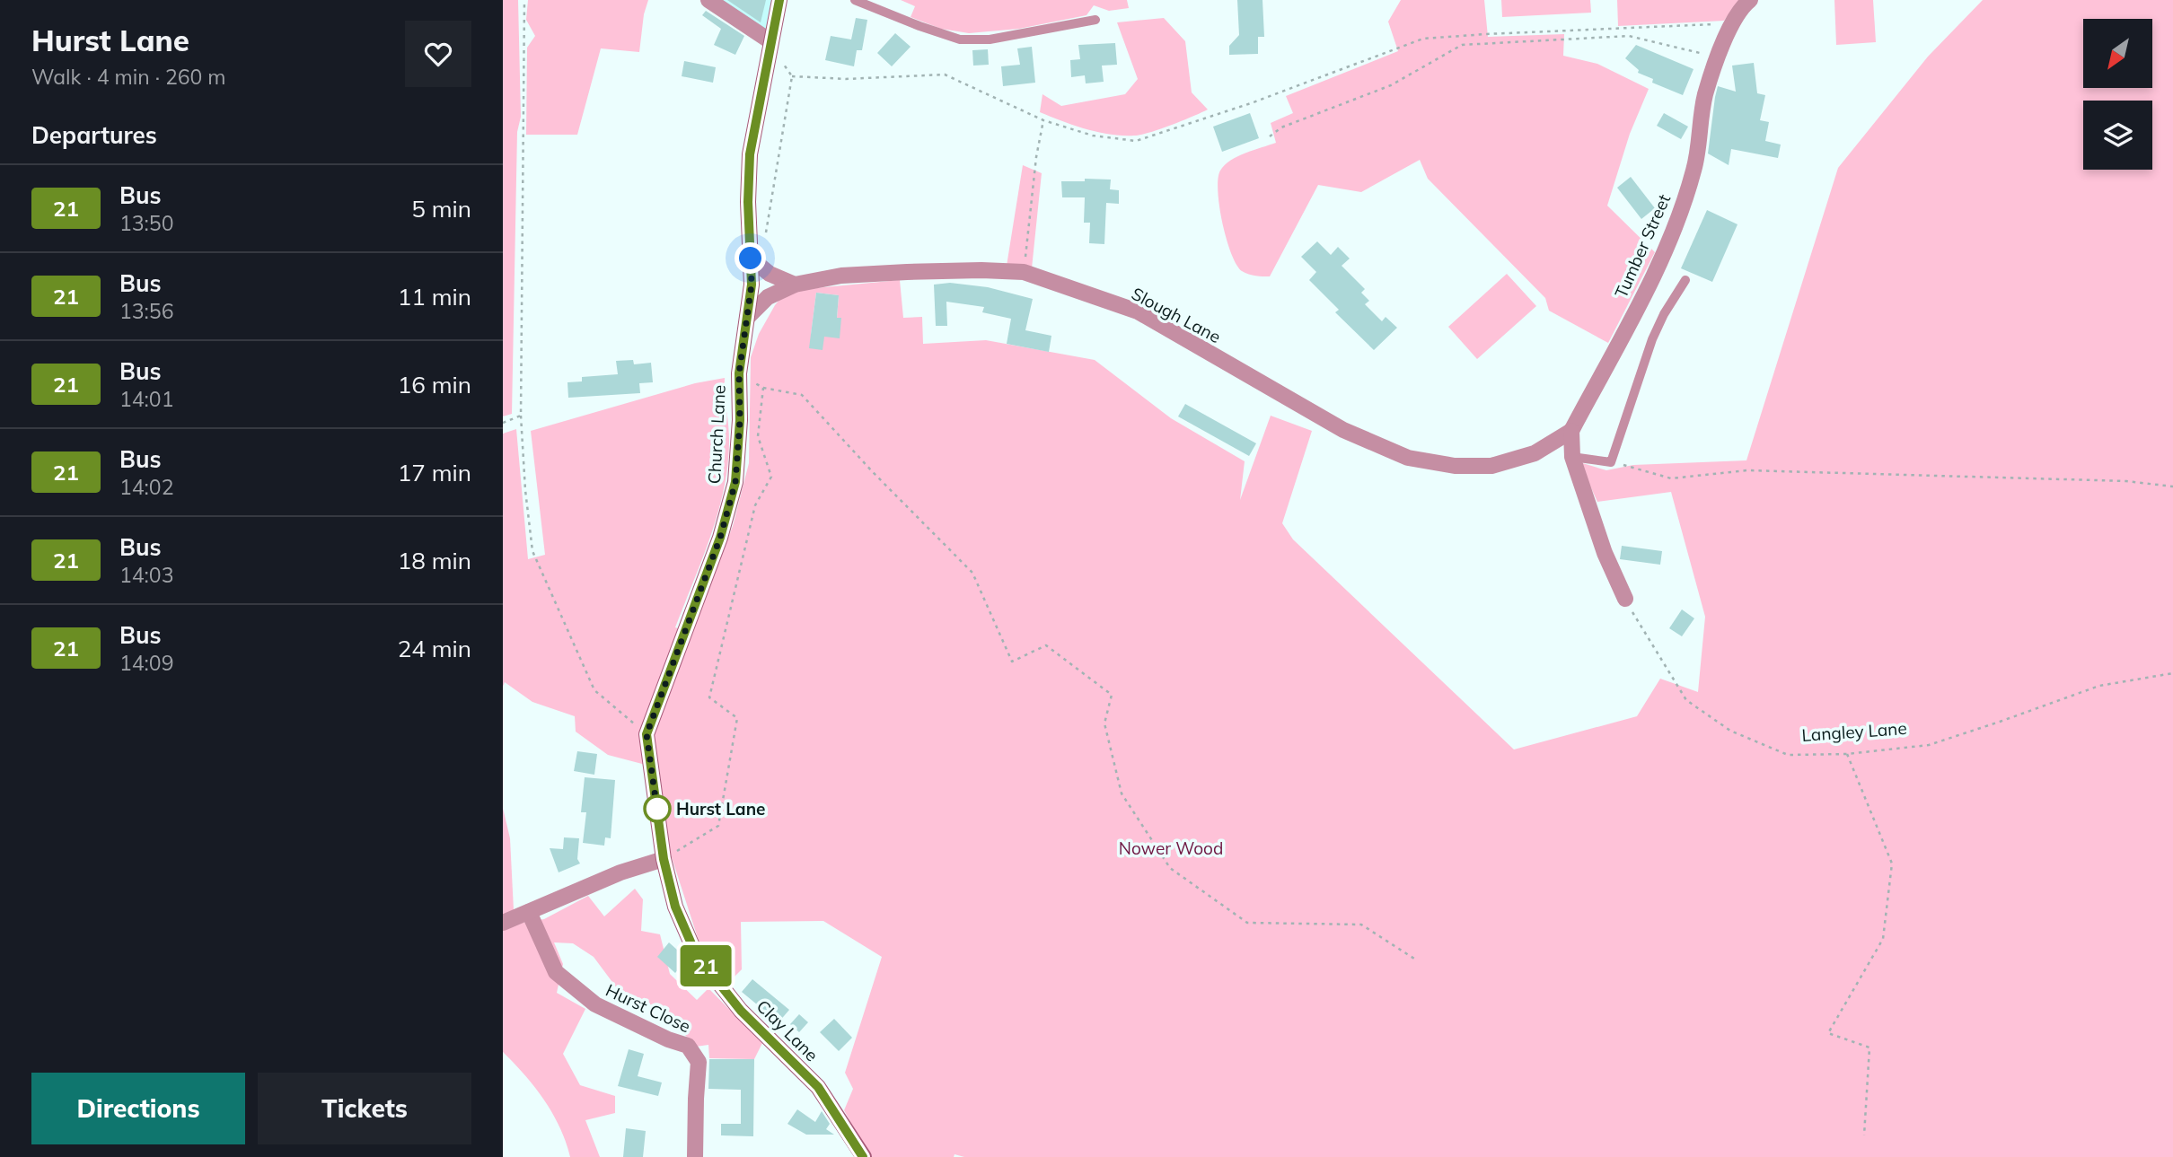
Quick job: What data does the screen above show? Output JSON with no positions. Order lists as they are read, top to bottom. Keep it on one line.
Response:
{"streets":{"street":["Tumber Street","Slough Lane","Church Lane","Hurst Close","Clay Lane"],"path":["Langley Lane"]},"crossings":[["Tumber Street","Slough Lane"],["Slough Lane","Church Lane"],["Church Lane","Clay Lane"]],"parks":["Nower Wood"],"places":["Hurst Lane"],"lines":["bus line 21"],"north":"bottom left","page":{"heading":[["Hurst Lane","Walk · 4 min · 260 m"],"Departures"],"on_map":"21","list":[{"mark":"21","name":"Bus","note":"13:50","value":"5 min"},{"mark":"21","name":"Bus","note":"13:56","value":"11 min"},{"mark":"21","name":"Bus","note":"14:01","value":"16 min"},{"mark":"21","name":"Bus","note":"14:02","value":"17 min"},{"mark":"21","name":"Bus","note":"14:03","value":"18 min"},{"mark":"21","name":"Bus","note":"14:09","value":"24 min"}],"buttons":["Directions","Tickets"]}}
